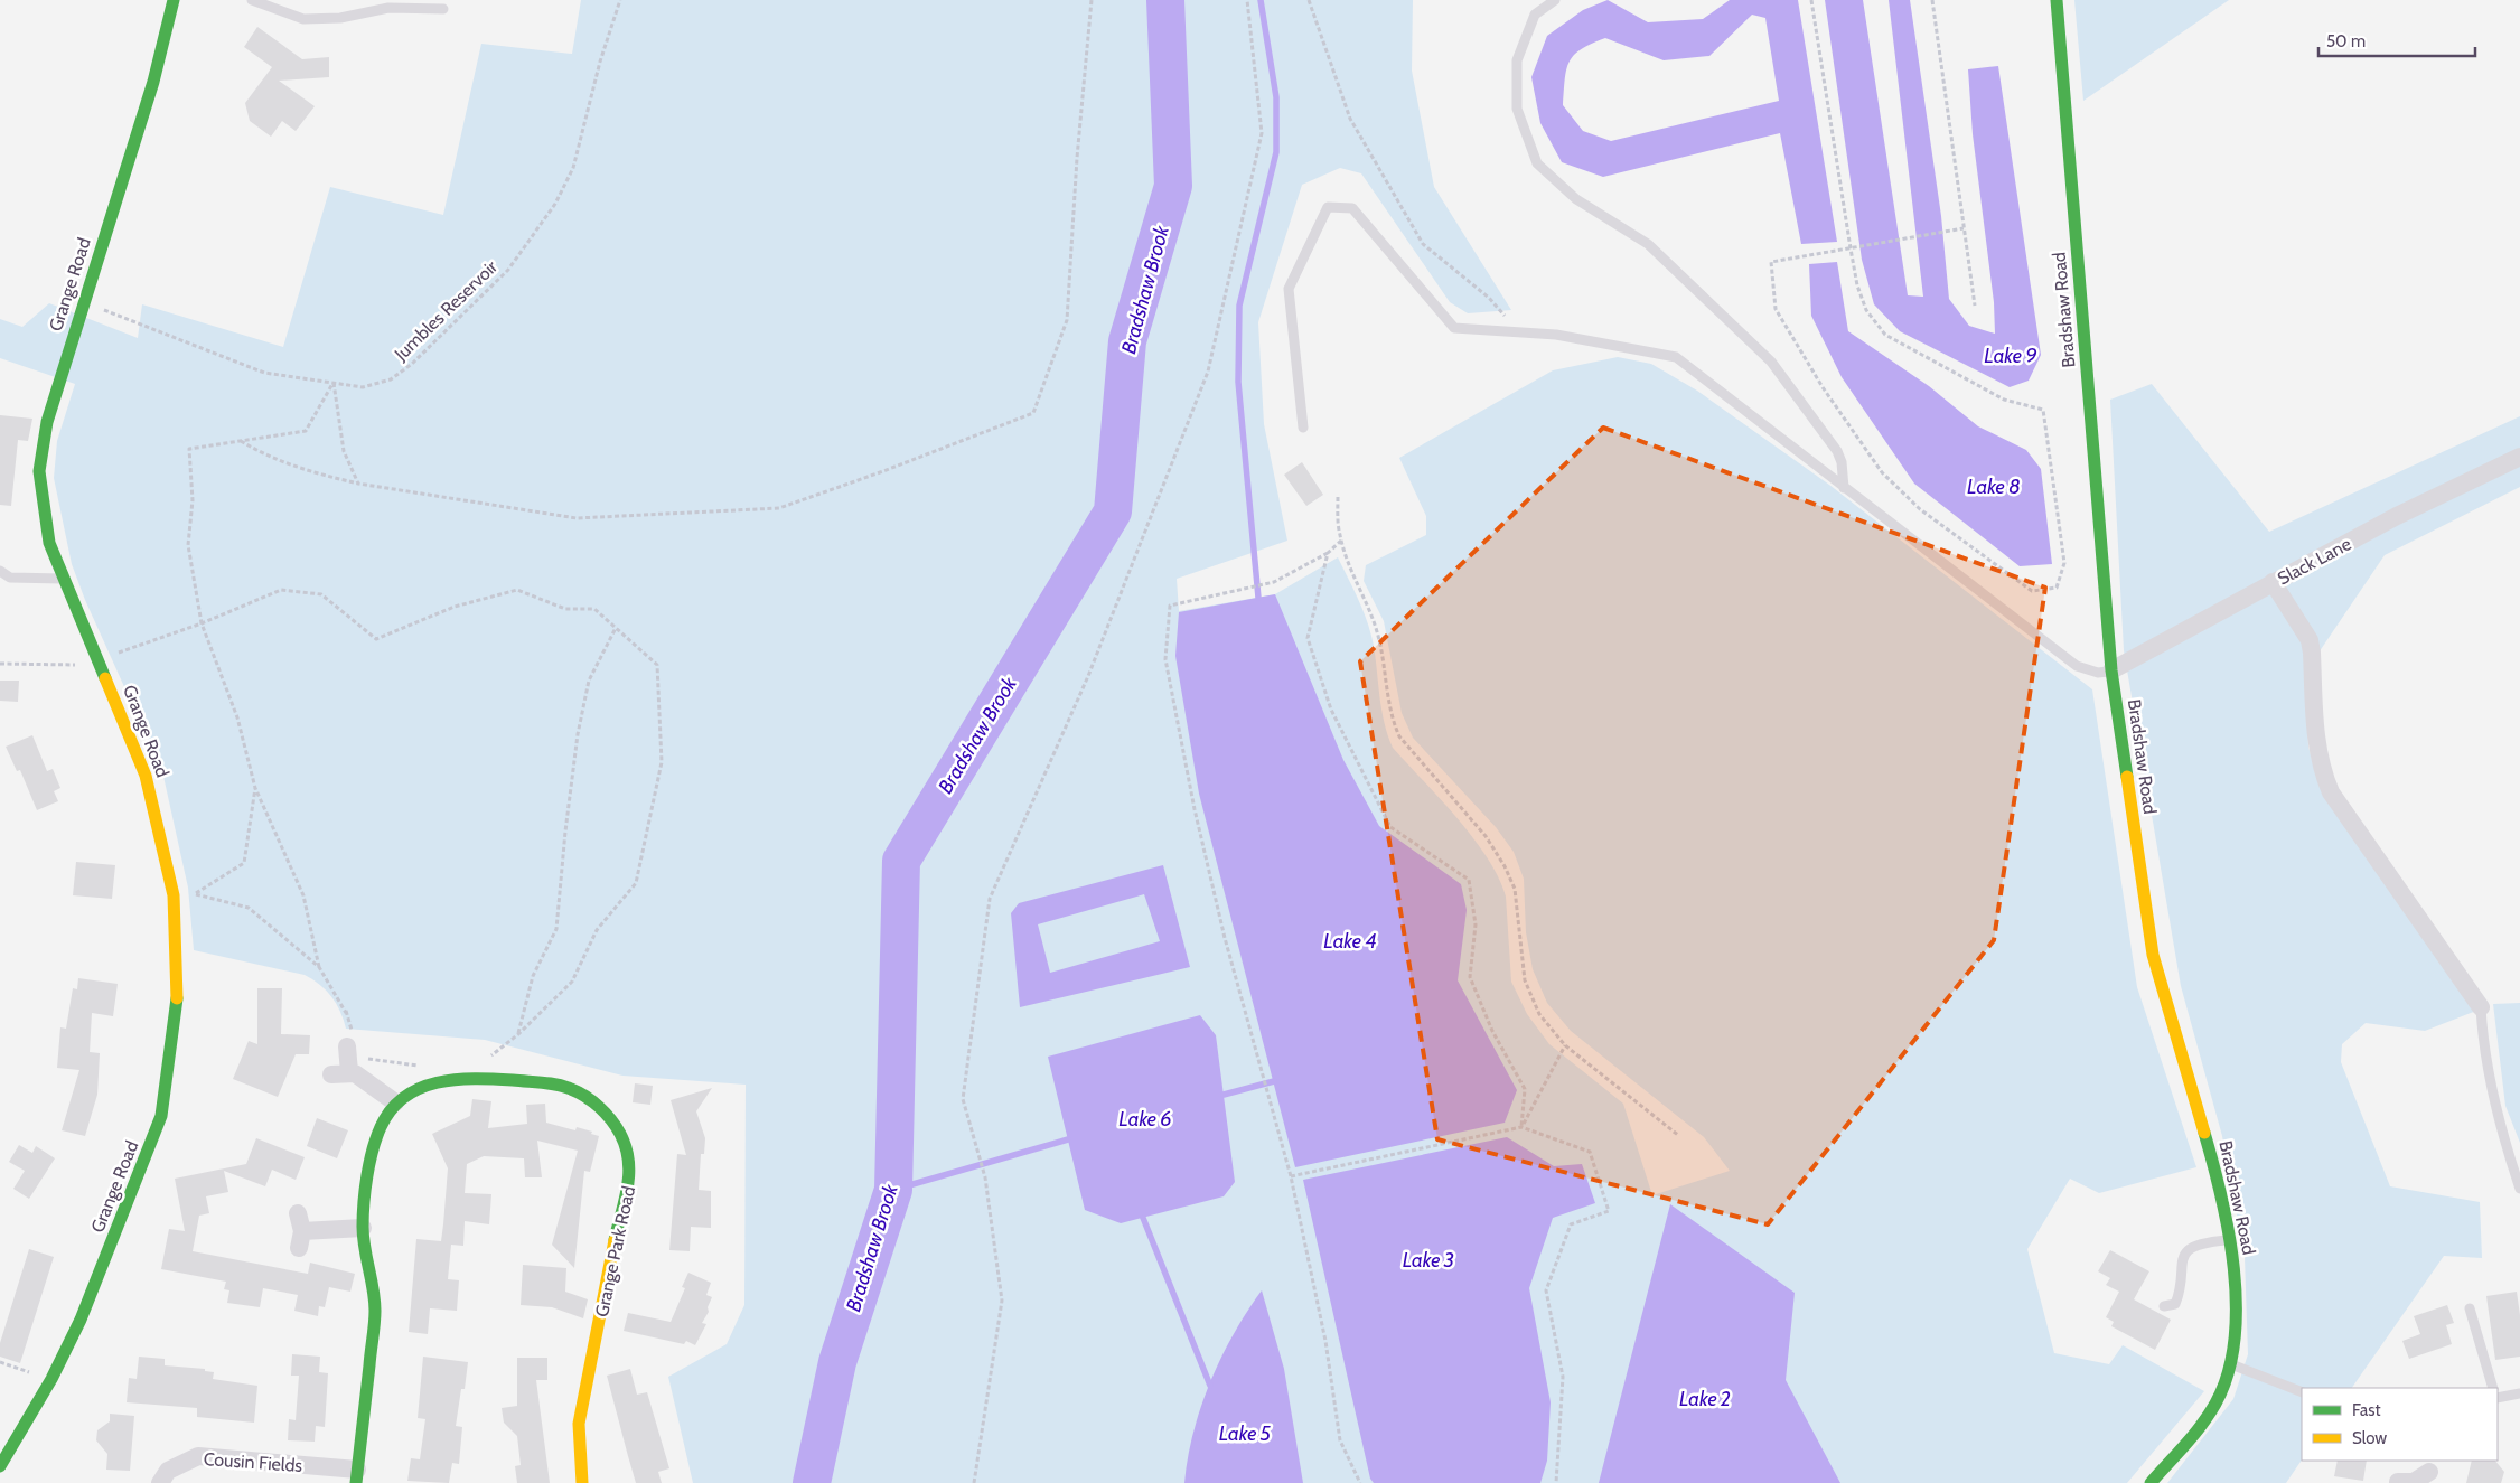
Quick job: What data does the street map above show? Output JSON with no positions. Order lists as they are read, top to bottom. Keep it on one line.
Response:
{"streets":{"street":["Grange Road","Bradshaw Road","Slack Lane","Grange Park Road","Cousin Fields"],"path":["Jumbles Reservoir"]},"crossings":[["Grange Road","Jumbles Reservoir"],["Bradshaw Road","Slack Lane"]],"water":["Bradshaw Brook","Lake 9","Lake 8","Lake 4","Lake 6","Lake 3","Lake 2","Lake 5"],"legend":["Fast","Slow"],"scale_bar":"50 m"}
